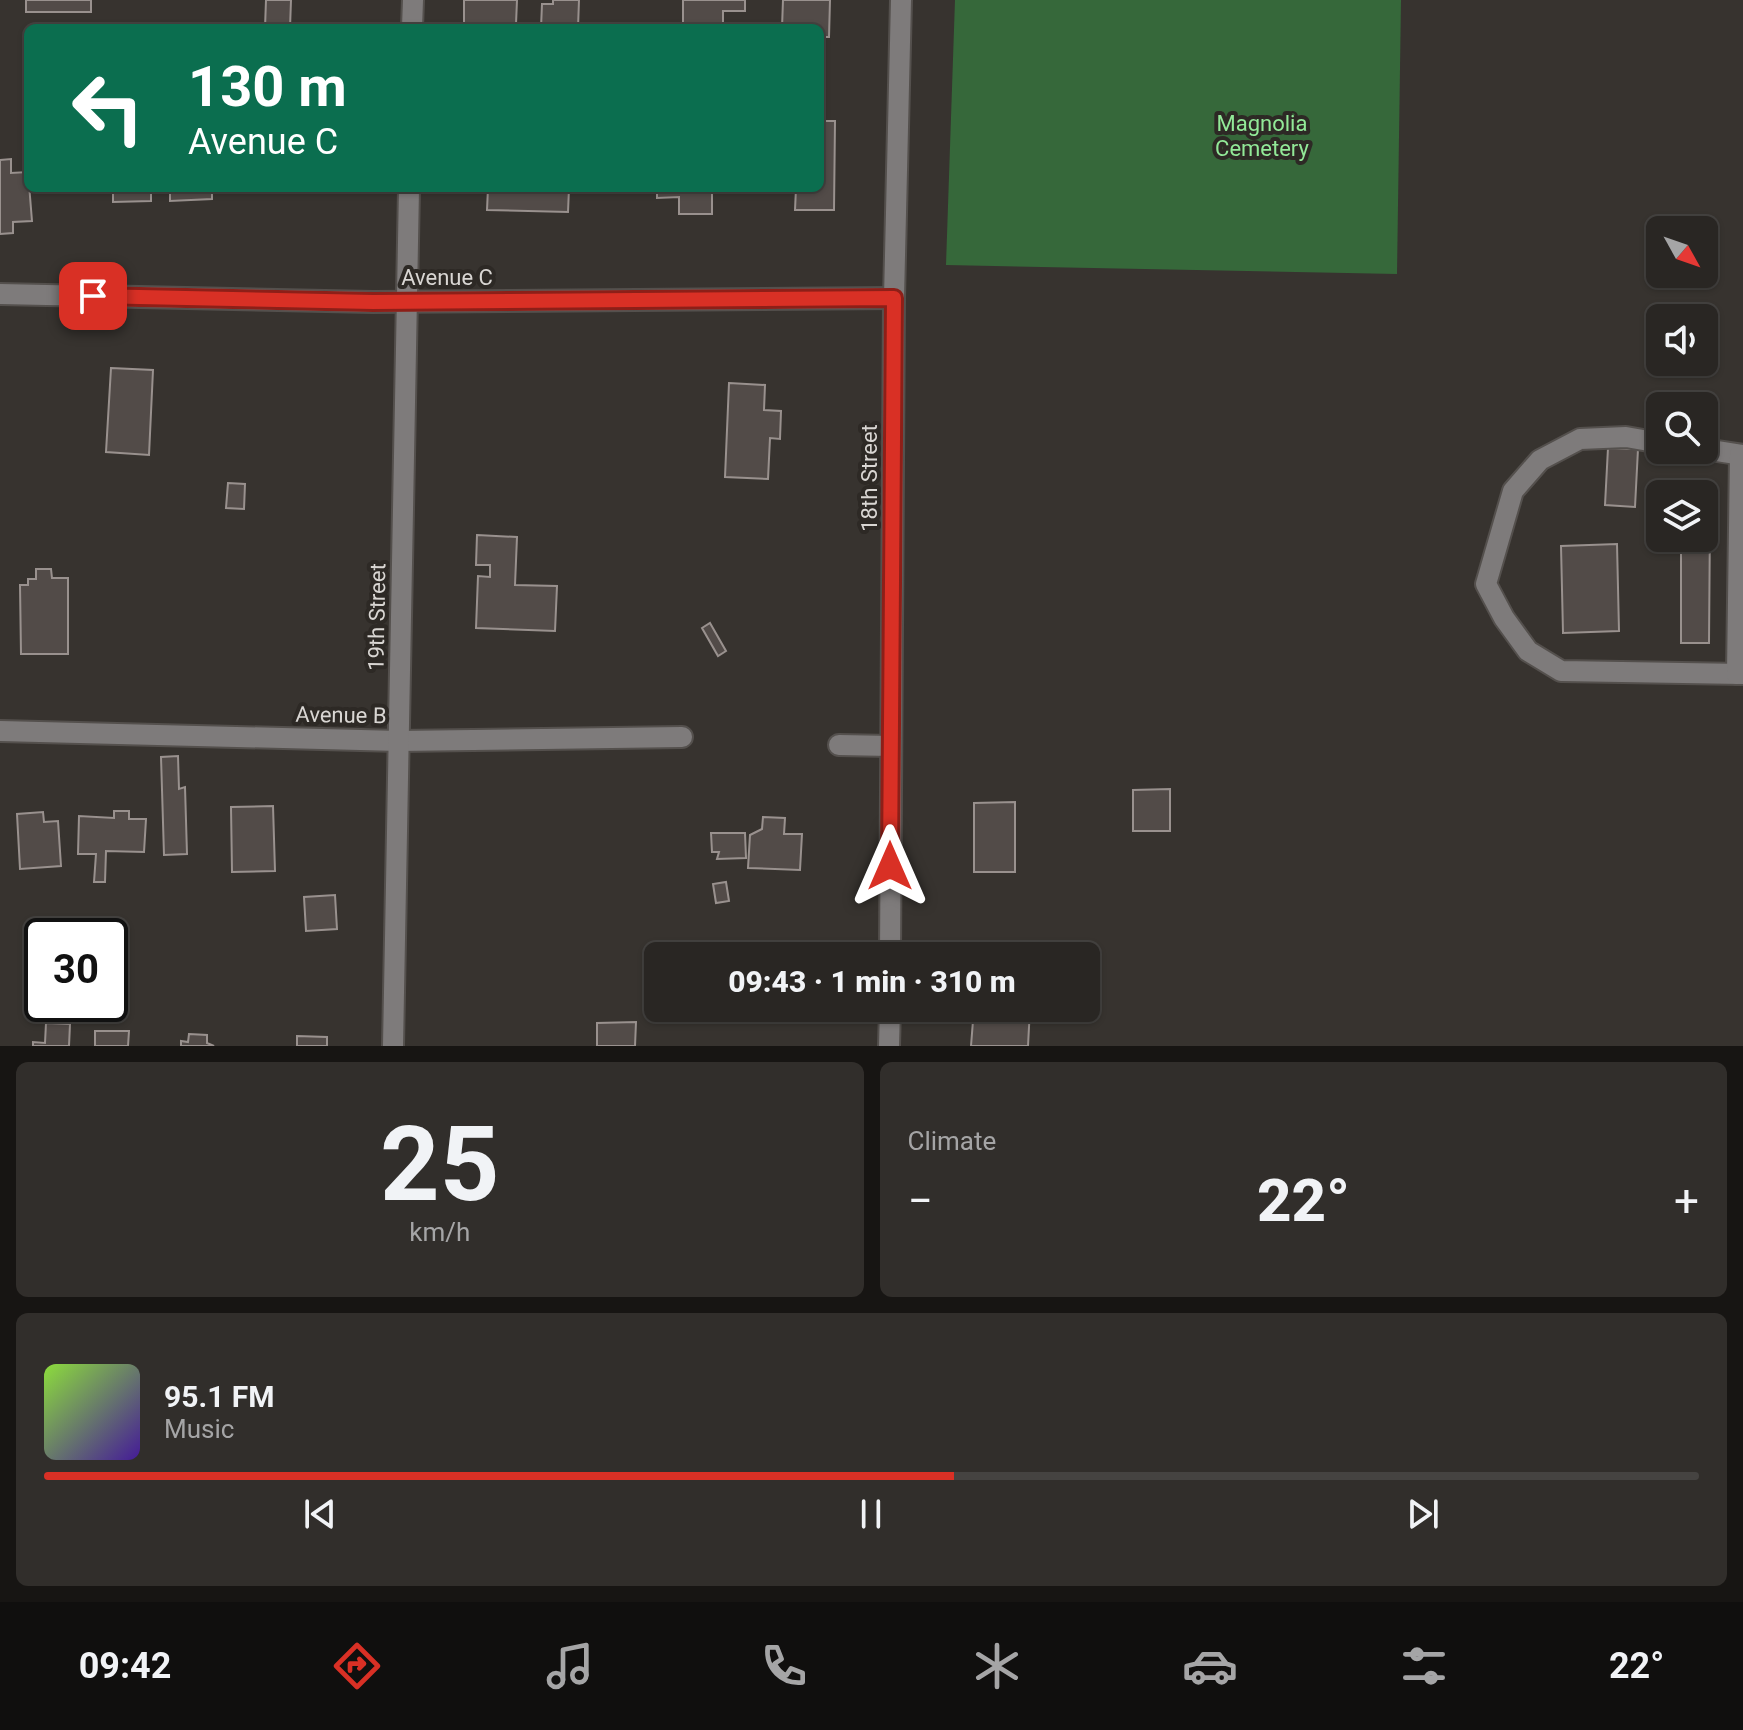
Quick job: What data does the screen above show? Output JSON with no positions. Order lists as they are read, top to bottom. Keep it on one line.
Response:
{"streets":{"street":["Avenue C","18th Street","19th Street","Avenue B"]},"crossings":[["Avenue C","18th Street"],["Avenue C","19th Street"],["19th Street","Avenue B"]],"parks":["Magnolia Cemetery"],"north":"bottom right","page":{"turn":["130 m","Avenue C"],"limit":"30","trip":"09:43 · 1 min · 310 m","tile":[["25","km/h"],"Climate"],"heat":["−","22°","+"],"song":["95.1 FM","Music"],"tabs":["09:42","22°"]}}
